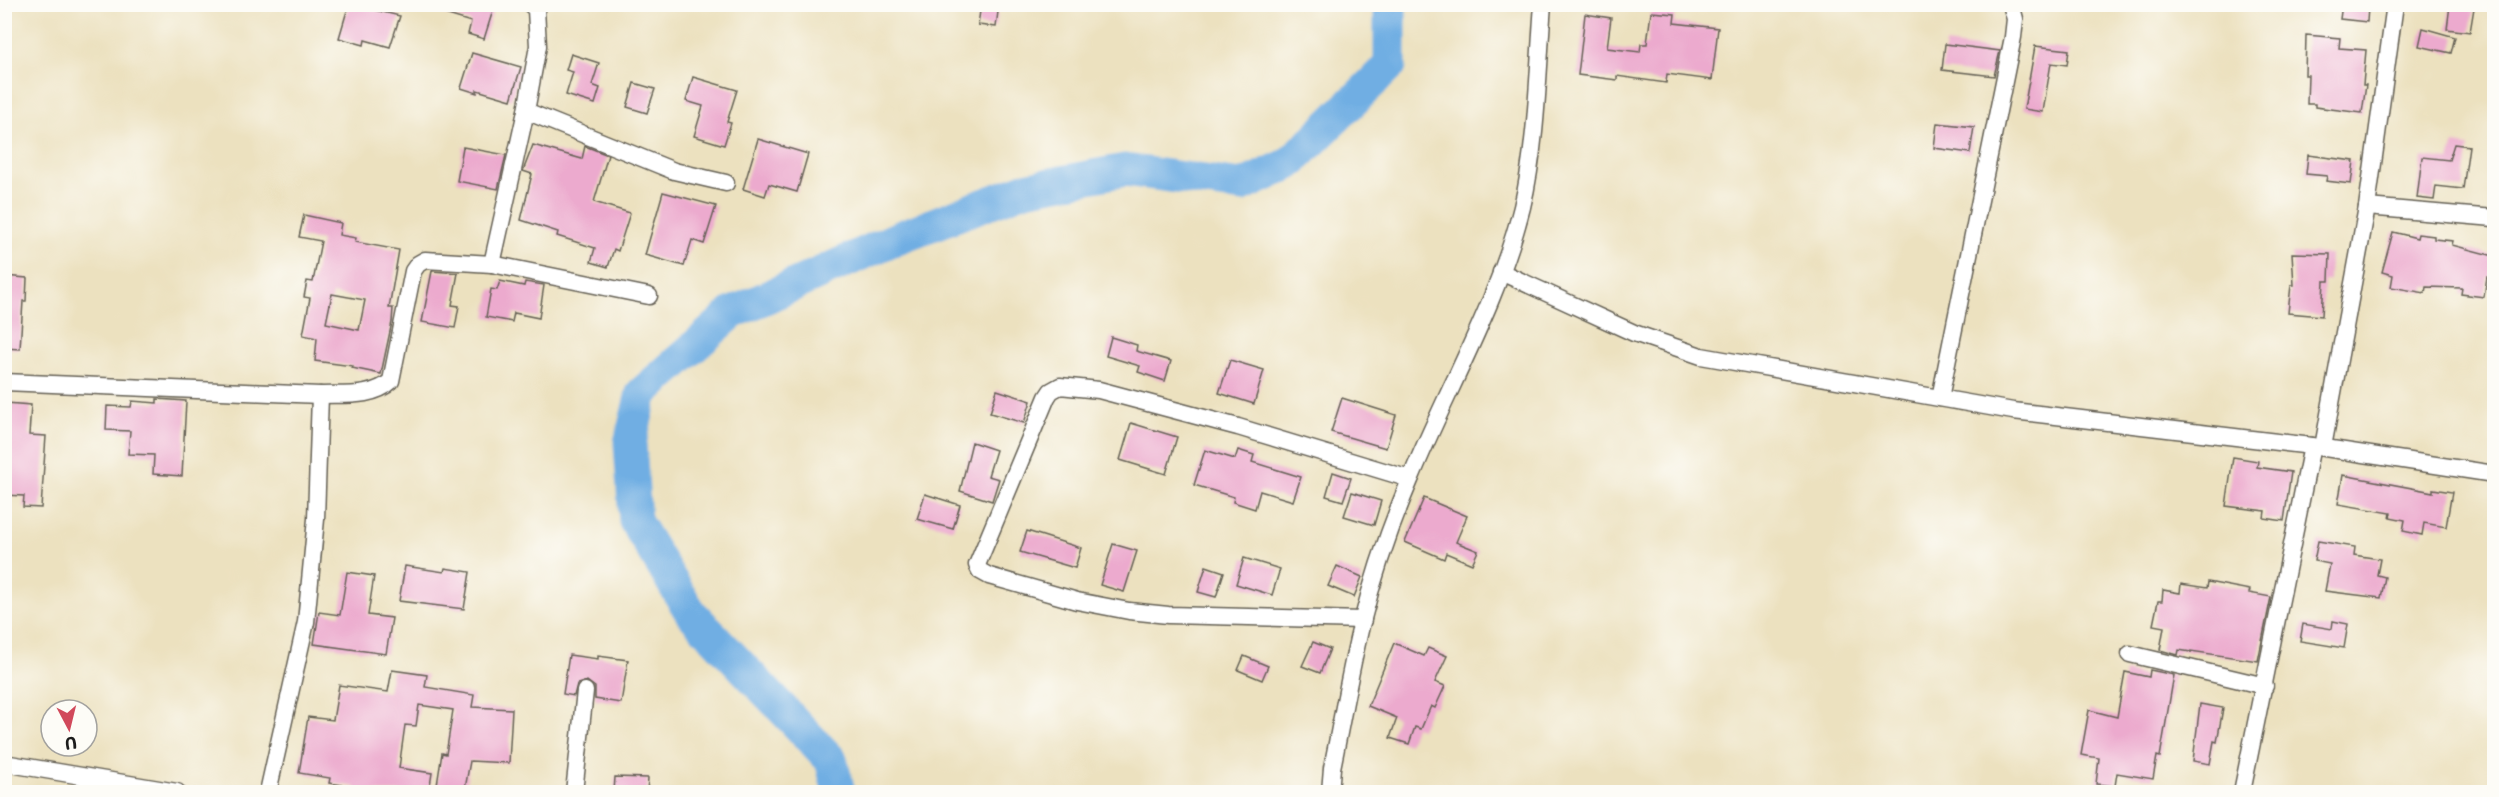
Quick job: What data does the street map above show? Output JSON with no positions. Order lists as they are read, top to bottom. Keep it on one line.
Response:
{"north":"bottom"}
